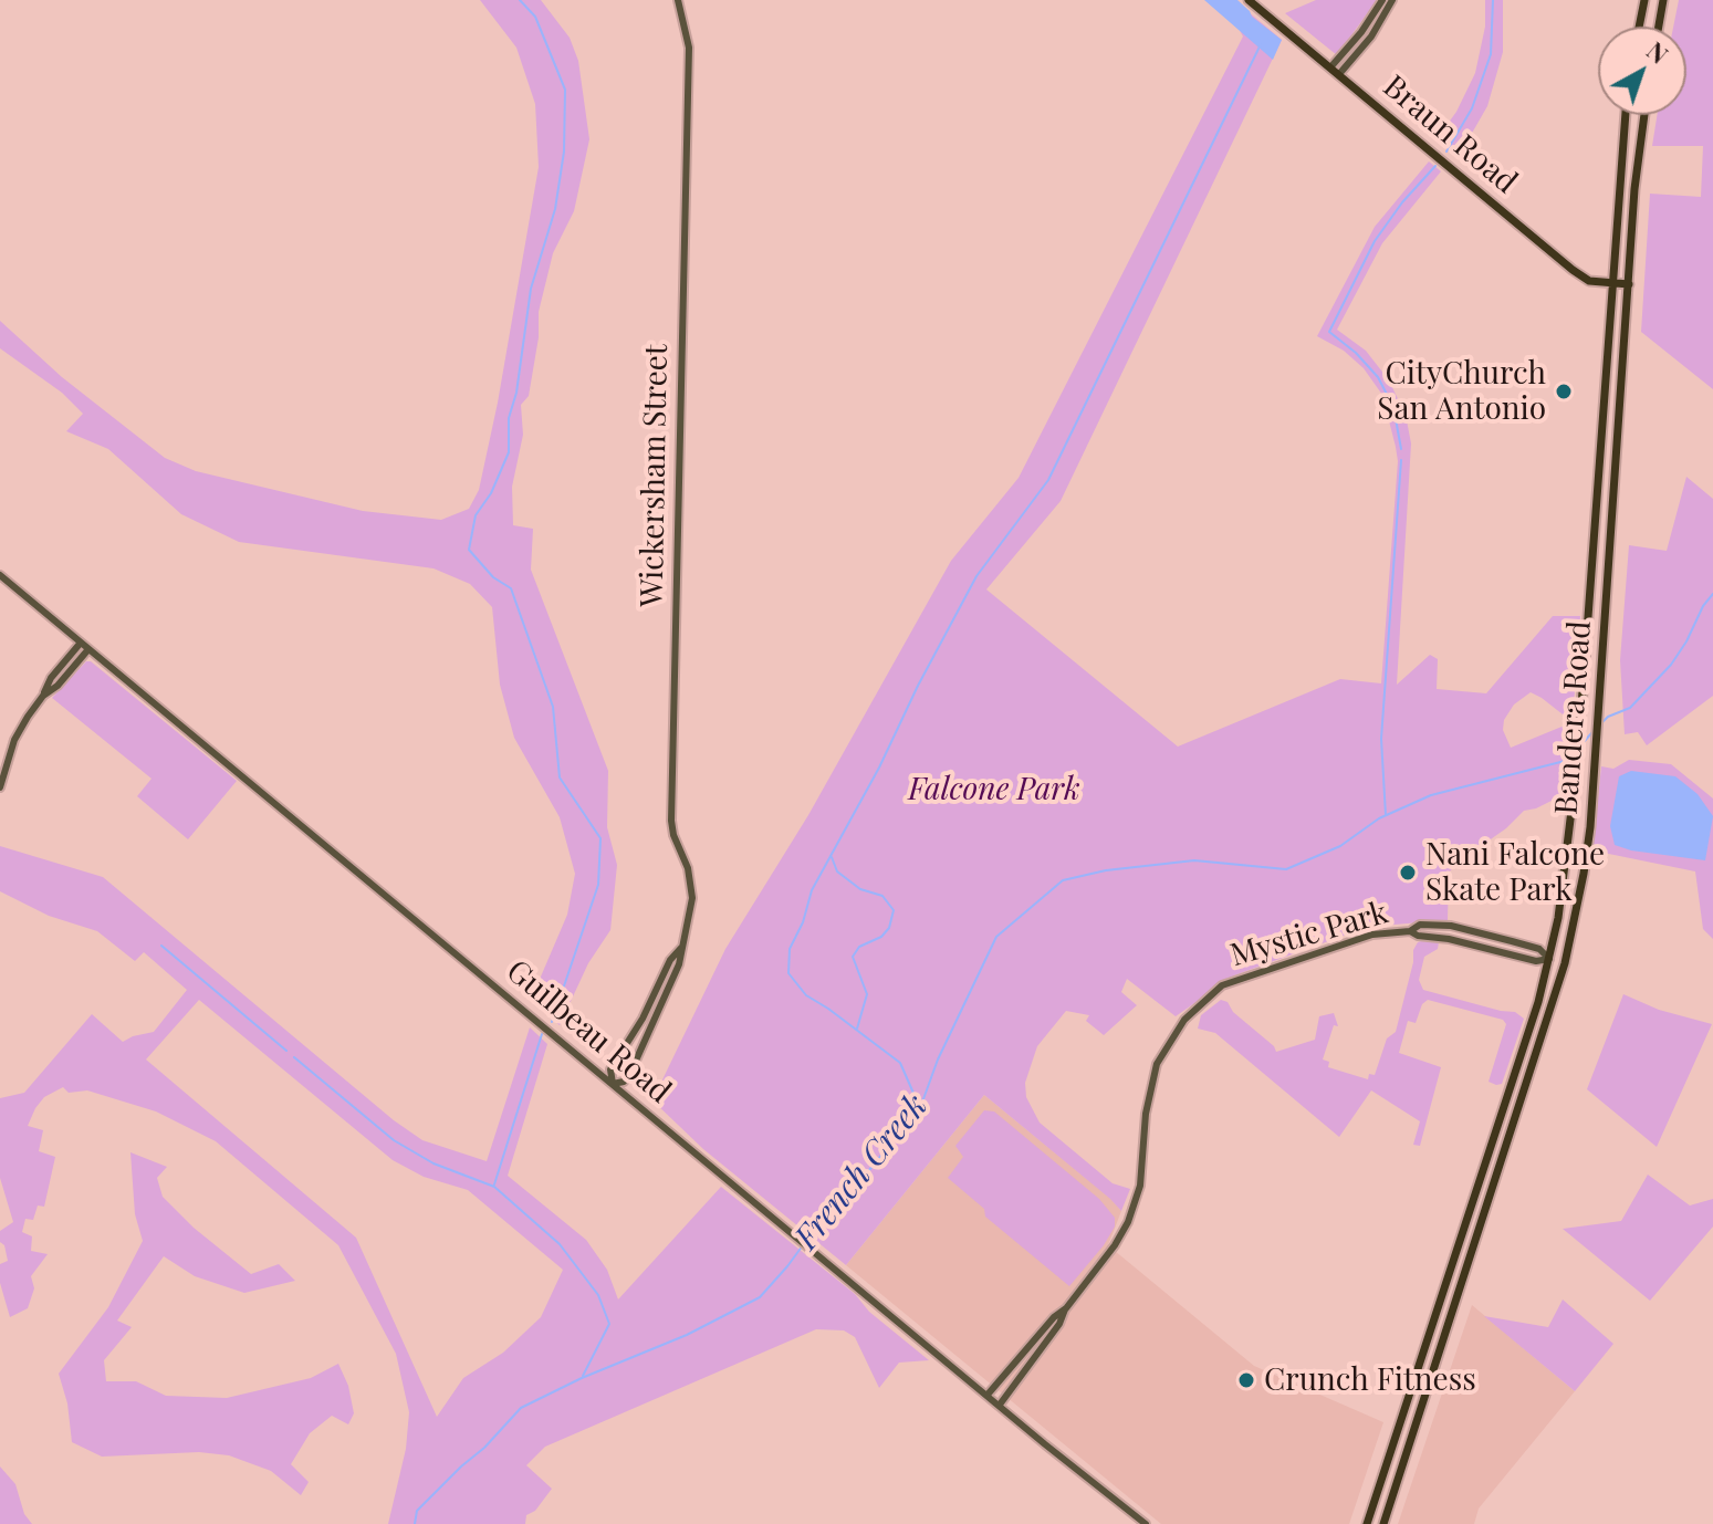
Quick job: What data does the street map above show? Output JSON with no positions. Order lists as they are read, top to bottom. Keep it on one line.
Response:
{"streets":{"main road":["Braun Road","Bandera Road"],"street":["Wickersham Street","Mystic Park","Guilbeau Road"]},"crossings":[["Braun Road","Bandera Road"],["Wickersham Street","Guilbeau Road"],["Bandera Road","Mystic Park"],["Mystic Park","Guilbeau Road"]],"water":["French Creek"],"parks":["Falcone Park"],"places":["CityChurch San Antonio","Nani Falcone Skate Park","Crunch Fitness"],"north":"top right"}
